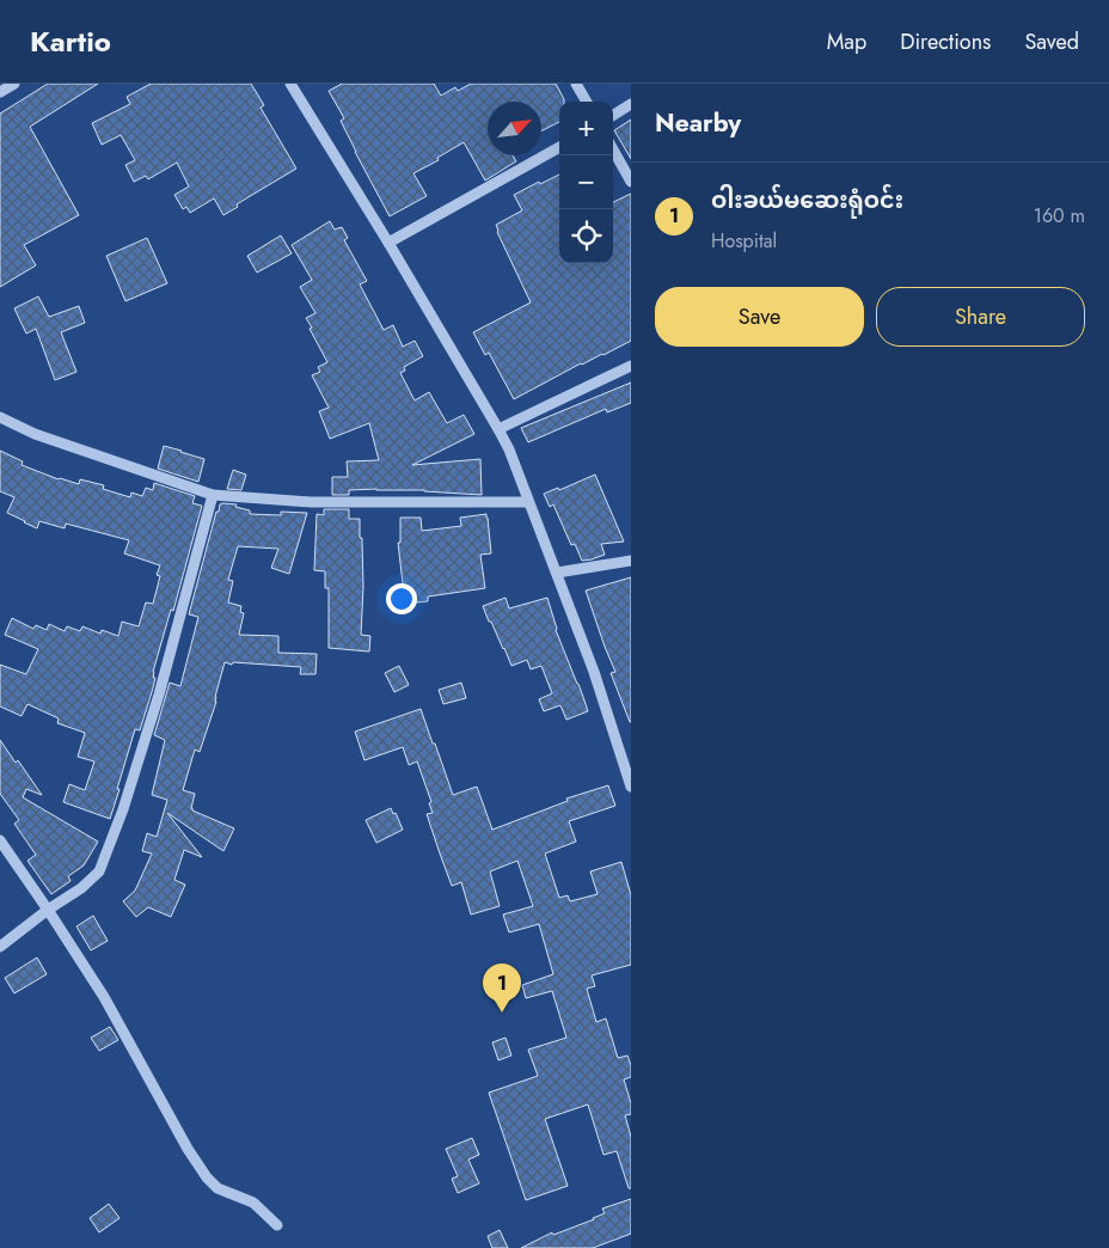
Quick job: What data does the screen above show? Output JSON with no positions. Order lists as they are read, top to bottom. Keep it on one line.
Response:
{"north":"top right","page":{"header":"Kartio","nav":["Map","Directions","Saved"],"heading":"Nearby","map_buttons":["+","−"],"list":[{"mark":"1","name":"ဝါးခယ်မဆေးရုံဝင်း","note":"Hospital","value":"160 m"}],"buttons":["Save","Share"],"pins":"1"}}
